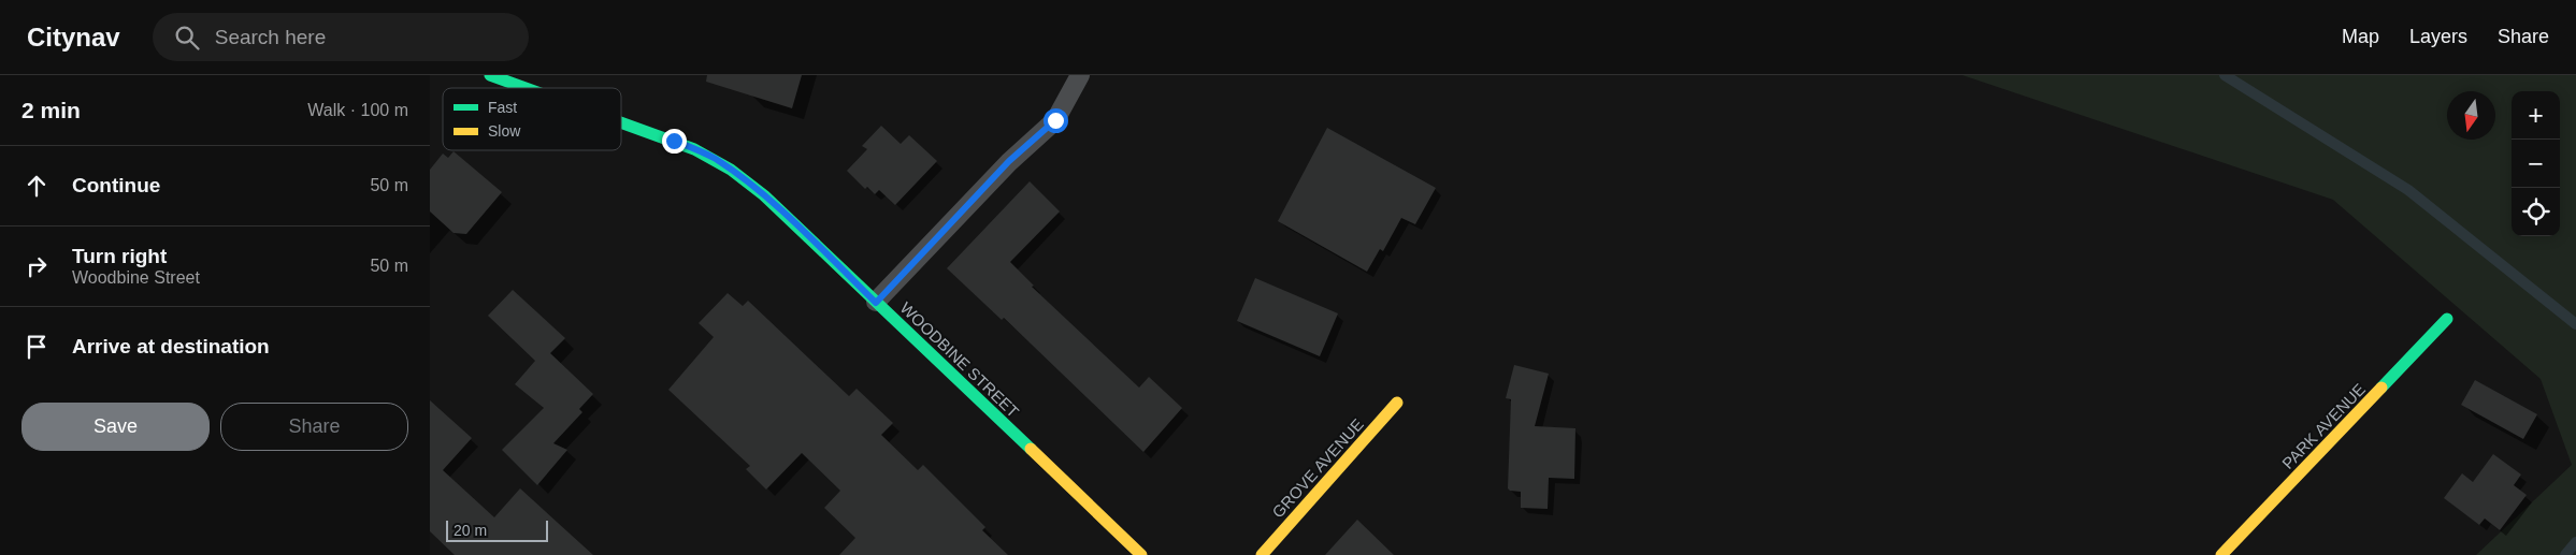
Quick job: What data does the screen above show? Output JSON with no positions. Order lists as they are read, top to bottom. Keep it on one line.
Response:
{"streets":{"street":["WOODBINE STREET","PARK AVENUE","GROVE AVENUE"]},"legend":["Fast","Slow"],"scale_bar":"20 m","north":"bottom","page":{"header":"Citynav","search":"Search here","nav":["Map","Layers","Share"],"heading":["2 min","Walk · 100 m"],"map_buttons":["+","−"],"list":[["Continue","50 m"],["Turn right","Woodbine Street","50 m"],"Arrive at destination"],"buttons":["Save","Share"],"scale":"20 m"}}
